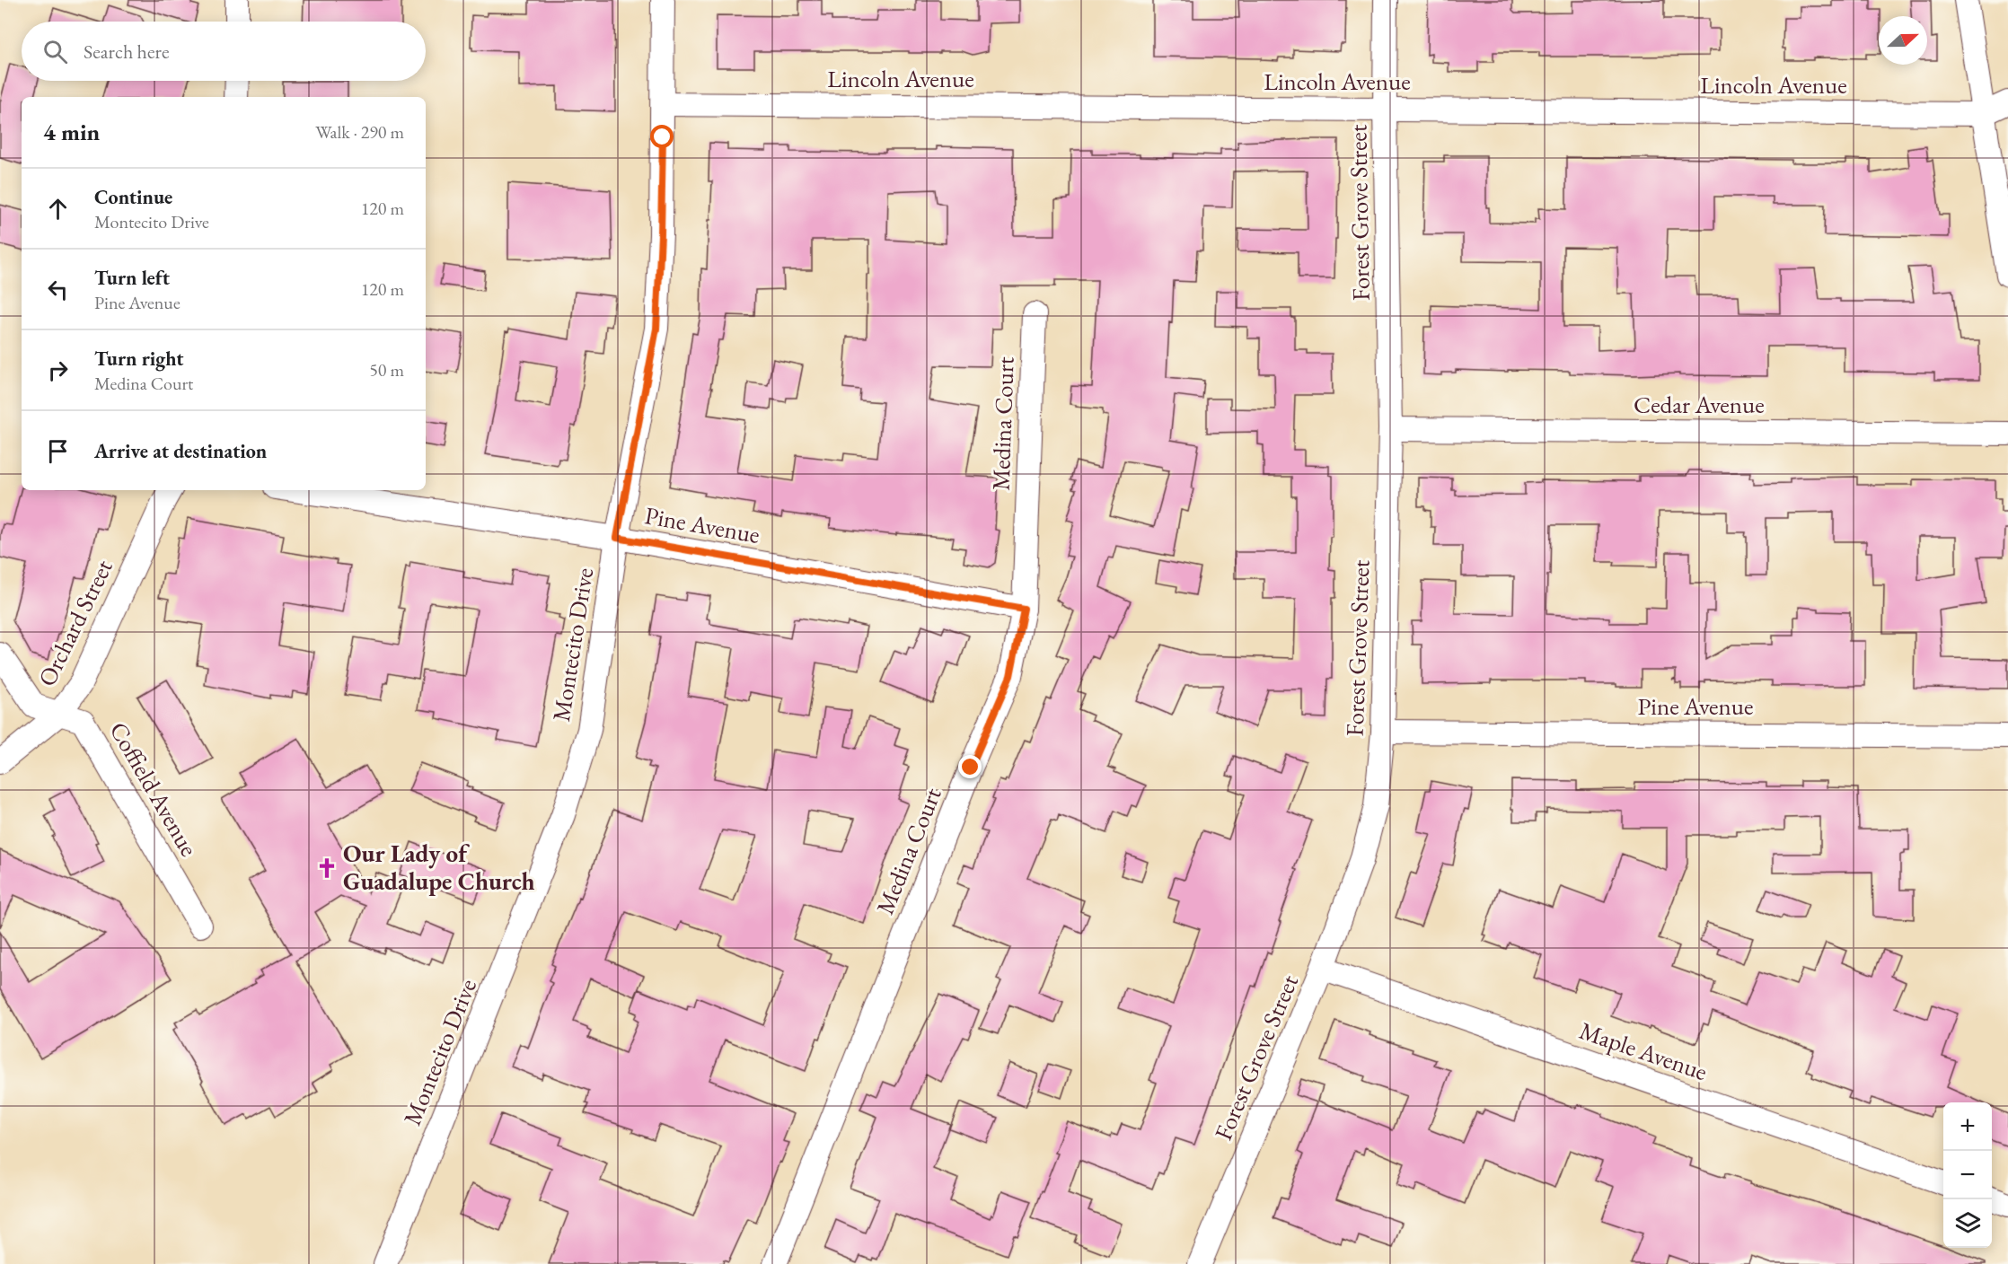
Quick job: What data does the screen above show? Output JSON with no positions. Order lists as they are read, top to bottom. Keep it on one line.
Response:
{"streets":{"street":["Lincoln Avenue","Forest Grove Street","Cedar Avenue","Medina Court","Pine Avenue","Orchard Street","Montecito Drive","Coffield Avenue","Maple Avenue"]},"crossings":[["Lincoln Avenue","Forest Grove Street"],["Lincoln Avenue","Montecito Drive"],["Forest Grove Street","Cedar Avenue"],["Forest Grove Street","Pine Avenue"],["Forest Grove Street","Maple Avenue"],["Medina Court","Pine Avenue"],["Pine Avenue","Montecito Drive"],["Orchard Street","Coffield Avenue"]],"places":{"church":["Our Lady of Guadalupe Church"]},"north":"right","page":{"search":"Search here","heading":["4 min","Walk · 290 m"],"list":[["Continue","Montecito Drive","120 m"],["Turn left","Pine Avenue","120 m"],["Turn right","Medina Court","50 m"],"Arrive at destination"],"map_buttons":["+","−"]}}
